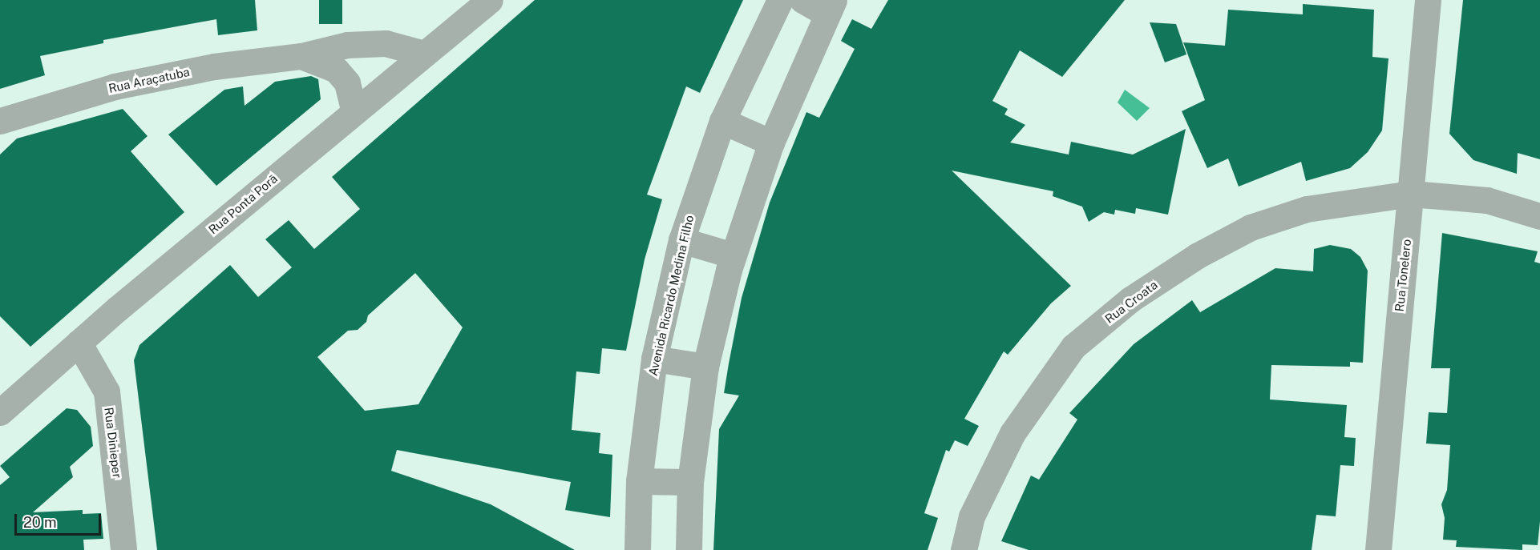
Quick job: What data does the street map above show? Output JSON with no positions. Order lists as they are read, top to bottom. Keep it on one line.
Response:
{"streets":{"street":["Rua Araçatuba","Rua Ponta Porã","Rua Tonelero","Avenida Ricardo Medina Filho","Rua Croata","Rua Dinieper"]},"crossings":[["Rua Araçatuba","Rua Ponta Porã"],["Rua Ponta Porã","Rua Dinieper"],["Rua Tonelero","Rua Croata"]],"scale_bar":"20 m"}
